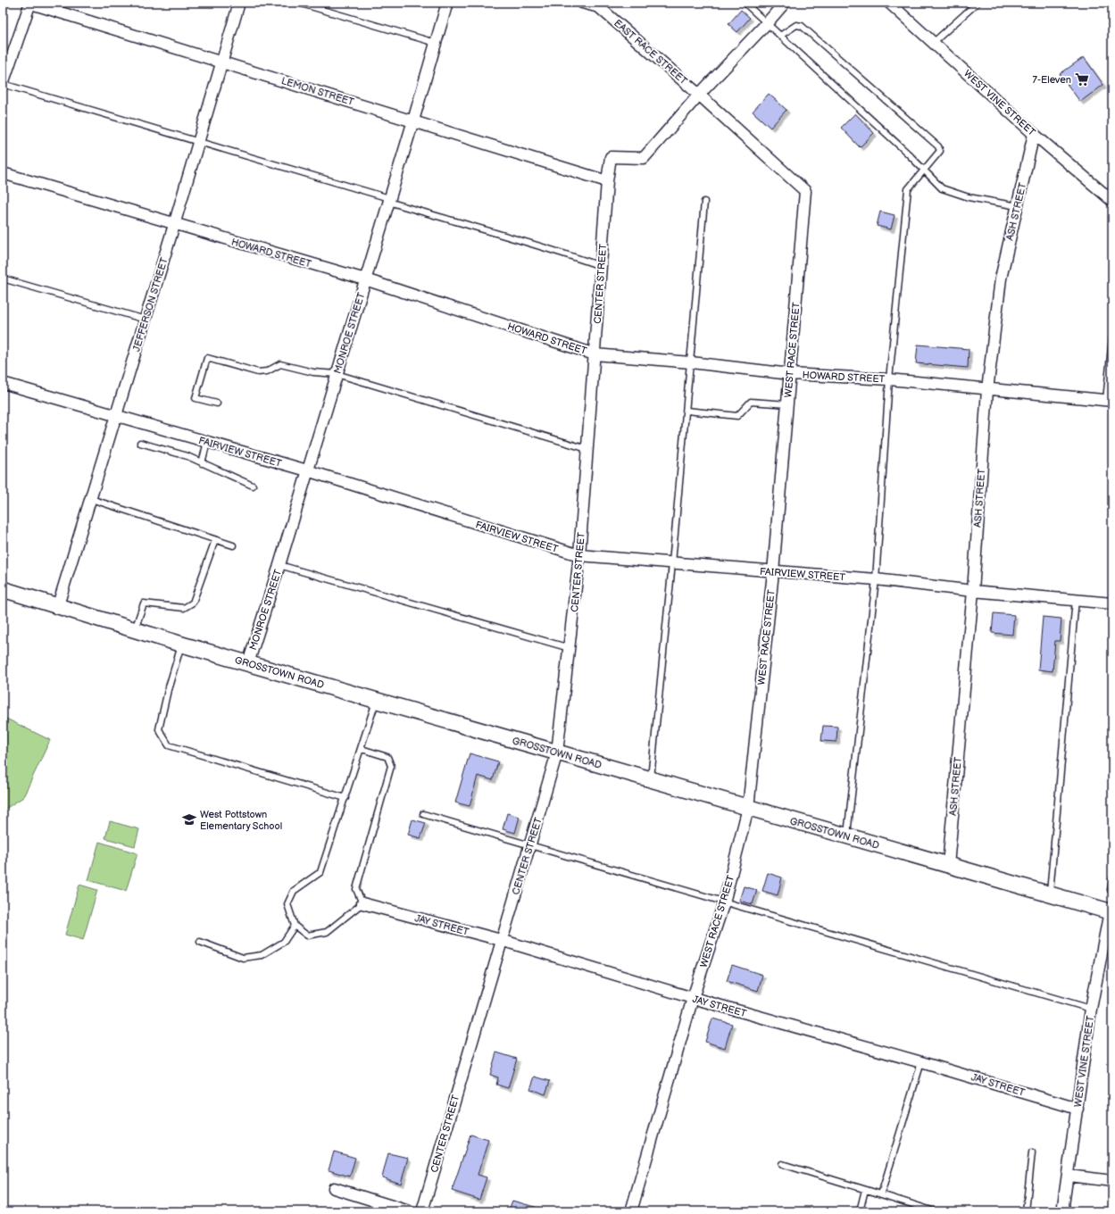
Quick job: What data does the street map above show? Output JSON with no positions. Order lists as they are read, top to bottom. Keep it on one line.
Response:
{"streets":{"street":["EAST RACE STREET","LEMON STREET","WEST VINE STREET","ASH STREET","HOWARD STREET","CENTER STREET","JEFFERSON STREET","MONROE STREET","WEST RACE STREET","FAIRVIEW STREET","GROSSTOWN ROAD","JAY STREET"]},"crossings":[["EAST RACE STREET","CENTER STREET"],["EAST RACE STREET","WEST RACE STREET"],["LEMON STREET","CENTER STREET"],["LEMON STREET","JEFFERSON STREET"],["LEMON STREET","MONROE STREET"],["WEST VINE STREET","ASH STREET"],["WEST VINE STREET","GROSSTOWN ROAD"],["WEST VINE STREET","JAY STREET"],["ASH STREET","HOWARD STREET"],["ASH STREET","FAIRVIEW STREET"],["ASH STREET","GROSSTOWN ROAD"],["HOWARD STREET","CENTER STREET"],["HOWARD STREET","JEFFERSON STREET"],["HOWARD STREET","MONROE STREET"],["HOWARD STREET","WEST RACE STREET"],["CENTER STREET","WEST RACE STREET"],["CENTER STREET","FAIRVIEW STREET"],["CENTER STREET","GROSSTOWN ROAD"],["CENTER STREET","JAY STREET"],["JEFFERSON STREET","FAIRVIEW STREET"],["JEFFERSON STREET","GROSSTOWN ROAD"],["MONROE STREET","FAIRVIEW STREET"],["MONROE STREET","GROSSTOWN ROAD"],["WEST RACE STREET","FAIRVIEW STREET"],["WEST RACE STREET","GROSSTOWN ROAD"],["WEST RACE STREET","JAY STREET"]],"places":{"supermarket":["7-Eleven"],"school or university":["West Pottstown Elementary School"]}}
